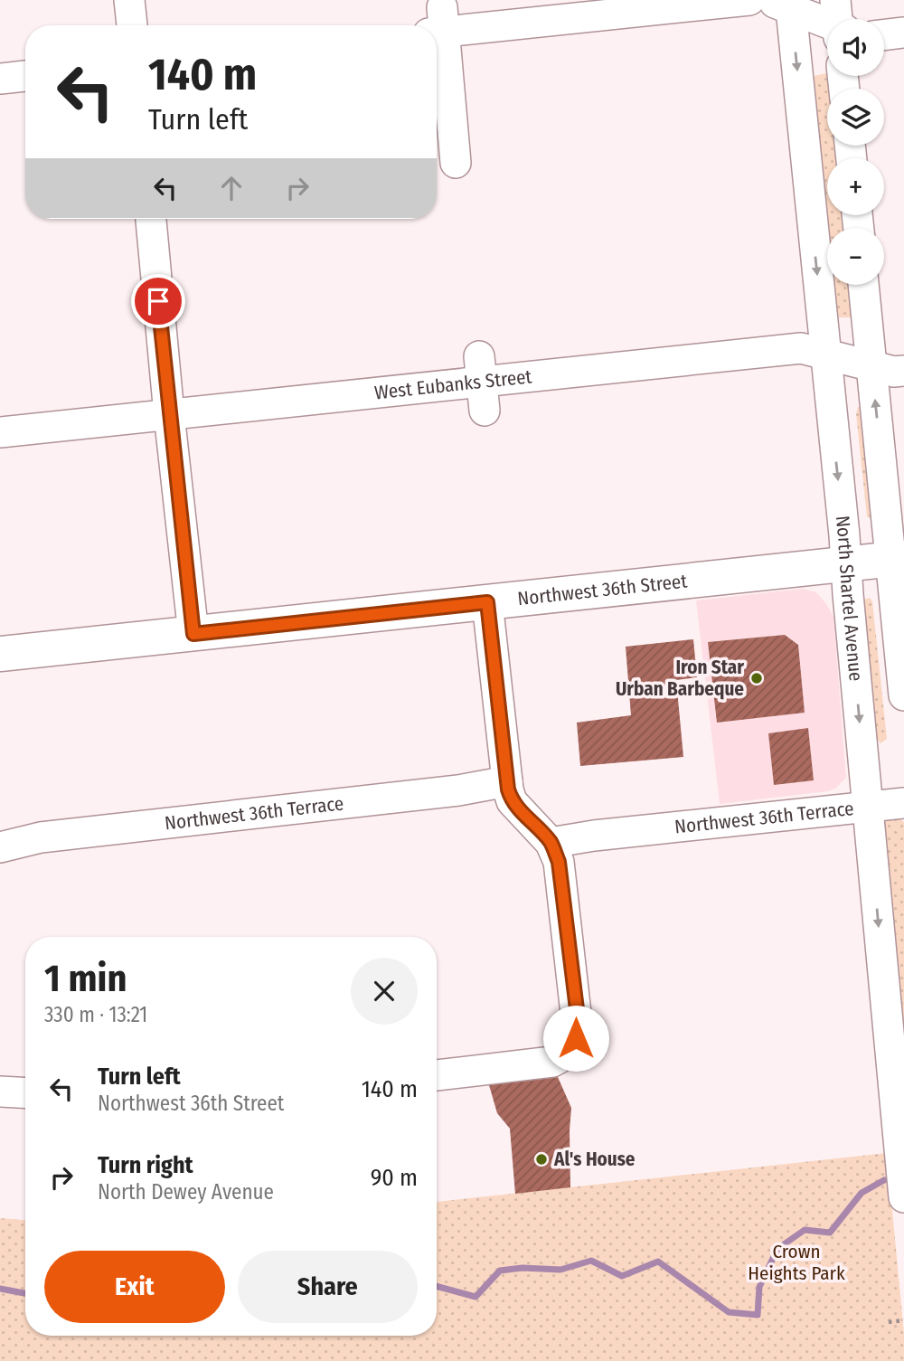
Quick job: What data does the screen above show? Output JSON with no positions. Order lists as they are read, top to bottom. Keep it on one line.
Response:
{"streets":{"main road":["Northwest 36th Street"],"street":["West Eubanks Street","North Shartel Avenue","Northwest 36th Terrace"]},"crossings":[["West Eubanks Street","North Shartel Avenue"],["Northwest 36th Street","North Shartel Avenue"],["North Shartel Avenue","Northwest 36th Terrace"]],"parks":["Crown Heights Park"],"places":["Iron Star Urban Barbeque","Al's House"],"page":{"map_buttons":["+","−"],"turn":["140 m","Turn left"],"heading":["1 min","330 m · 13:21"],"list":[{"name":"Turn left","note":"Northwest 36th Street","value":"140 m"},{"name":"Turn right","note":"North Dewey Avenue","value":"90 m"}],"buttons":["Exit","Share"]}}
